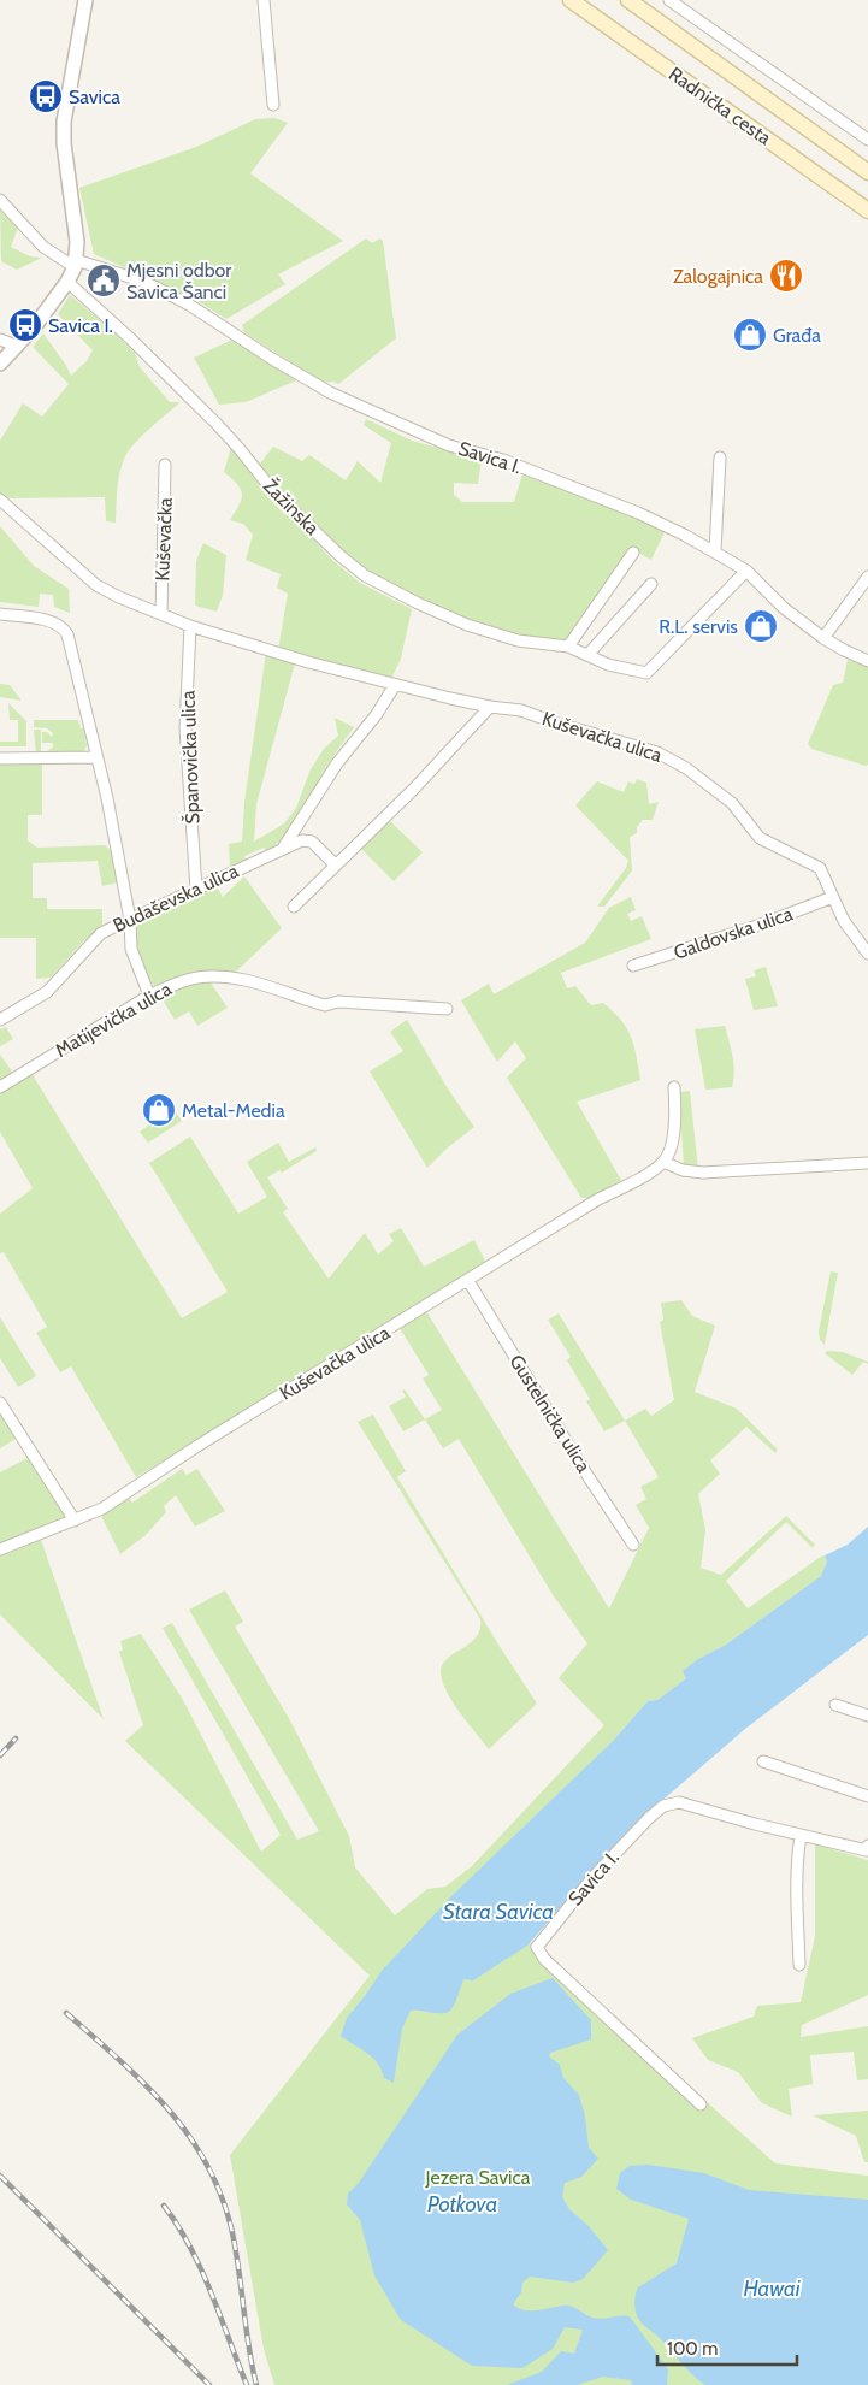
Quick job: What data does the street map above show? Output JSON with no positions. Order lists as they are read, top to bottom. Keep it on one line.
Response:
{"streets":{"main road":["Radnička cesta"],"street":["Savica I.","Žažinska","Kuševačka","Kuševačka ulica","Španovička ulica","Budaševska ulica","Galdovska ulica","Matijevička ulica","Gustelnička ulica"]},"crossings":[["Savica I.","Žažinska"],["Kuševačka","Kuševačka ulica"],["Kuševačka ulica","Španovička ulica"],["Kuševačka ulica","Galdovska ulica"],["Kuševačka ulica","Gustelnička ulica"],["Španovička ulica","Budaševska ulica"]],"water":["Stara Savica","Potkova","Hawai"],"parks":["Jezera Savica"],"places":{"bus stop":["Savica","Savica I."],"restaurant":["Zalogajnica"],"public building":["Mjesni odbor Savica Šanci"],"shop":["Građa","R.L. servis","Metal-Media"]},"scale_bar":"100 m"}
